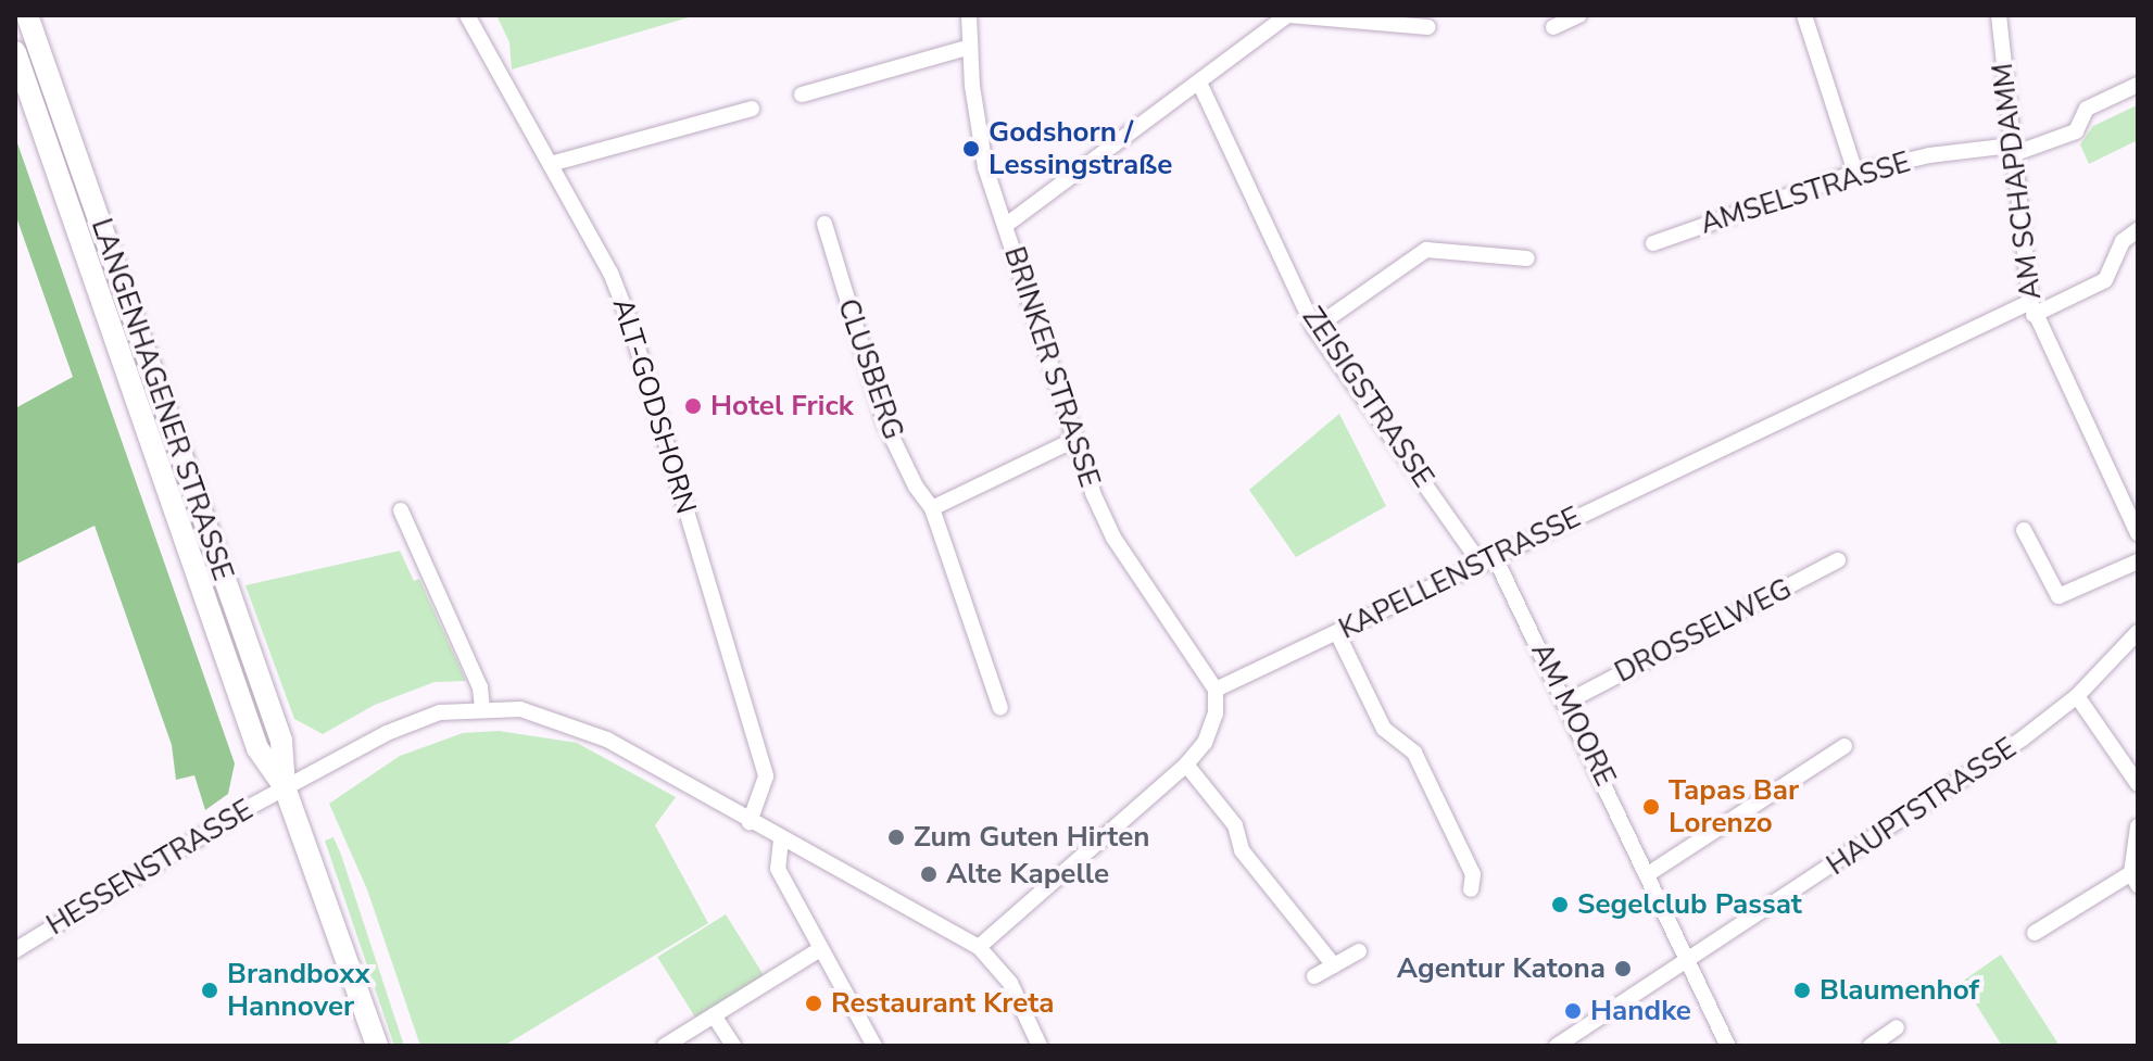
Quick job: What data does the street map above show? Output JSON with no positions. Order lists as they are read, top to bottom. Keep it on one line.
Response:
{"streets":{"main road":["LANGENHAGENER STRASSE"],"street":["AM SCHAPDAMM","AMSELSTRASSE","BRINKER STRASSE","CLUSBERG","ZEISIGSTRASSE","ALT-GODSHORN","KAPELLENSTRASSE","DROSSELWEG","AM MOORE","HAUPTSTRASSE","HESSENSTRASSE"]},"crossings":[["AM SCHAPDAMM","AMSELSTRASSE"],["AM SCHAPDAMM","KAPELLENSTRASSE"],["BRINKER STRASSE","KAPELLENSTRASSE"],["ZEISIGSTRASSE","KAPELLENSTRASSE"],["ZEISIGSTRASSE","AM MOORE"],["LANGENHAGENER STRASSE","HESSENSTRASSE"],["ALT-GODSHORN","HESSENSTRASSE"],["KAPELLENSTRASSE","AM MOORE"],["DROSSELWEG","AM MOORE"],["AM MOORE","HAUPTSTRASSE"]],"places":["Godshorn / Lessingstraße","Hotel Frick","Tapas Bar Lorenzo","Zum Guten Hirten","Alte Kapelle","Segelclub Passat","Agentur Katona","Brandboxx Hannover","Blaumenhof","Restaurant Kreta","Handke"]}
